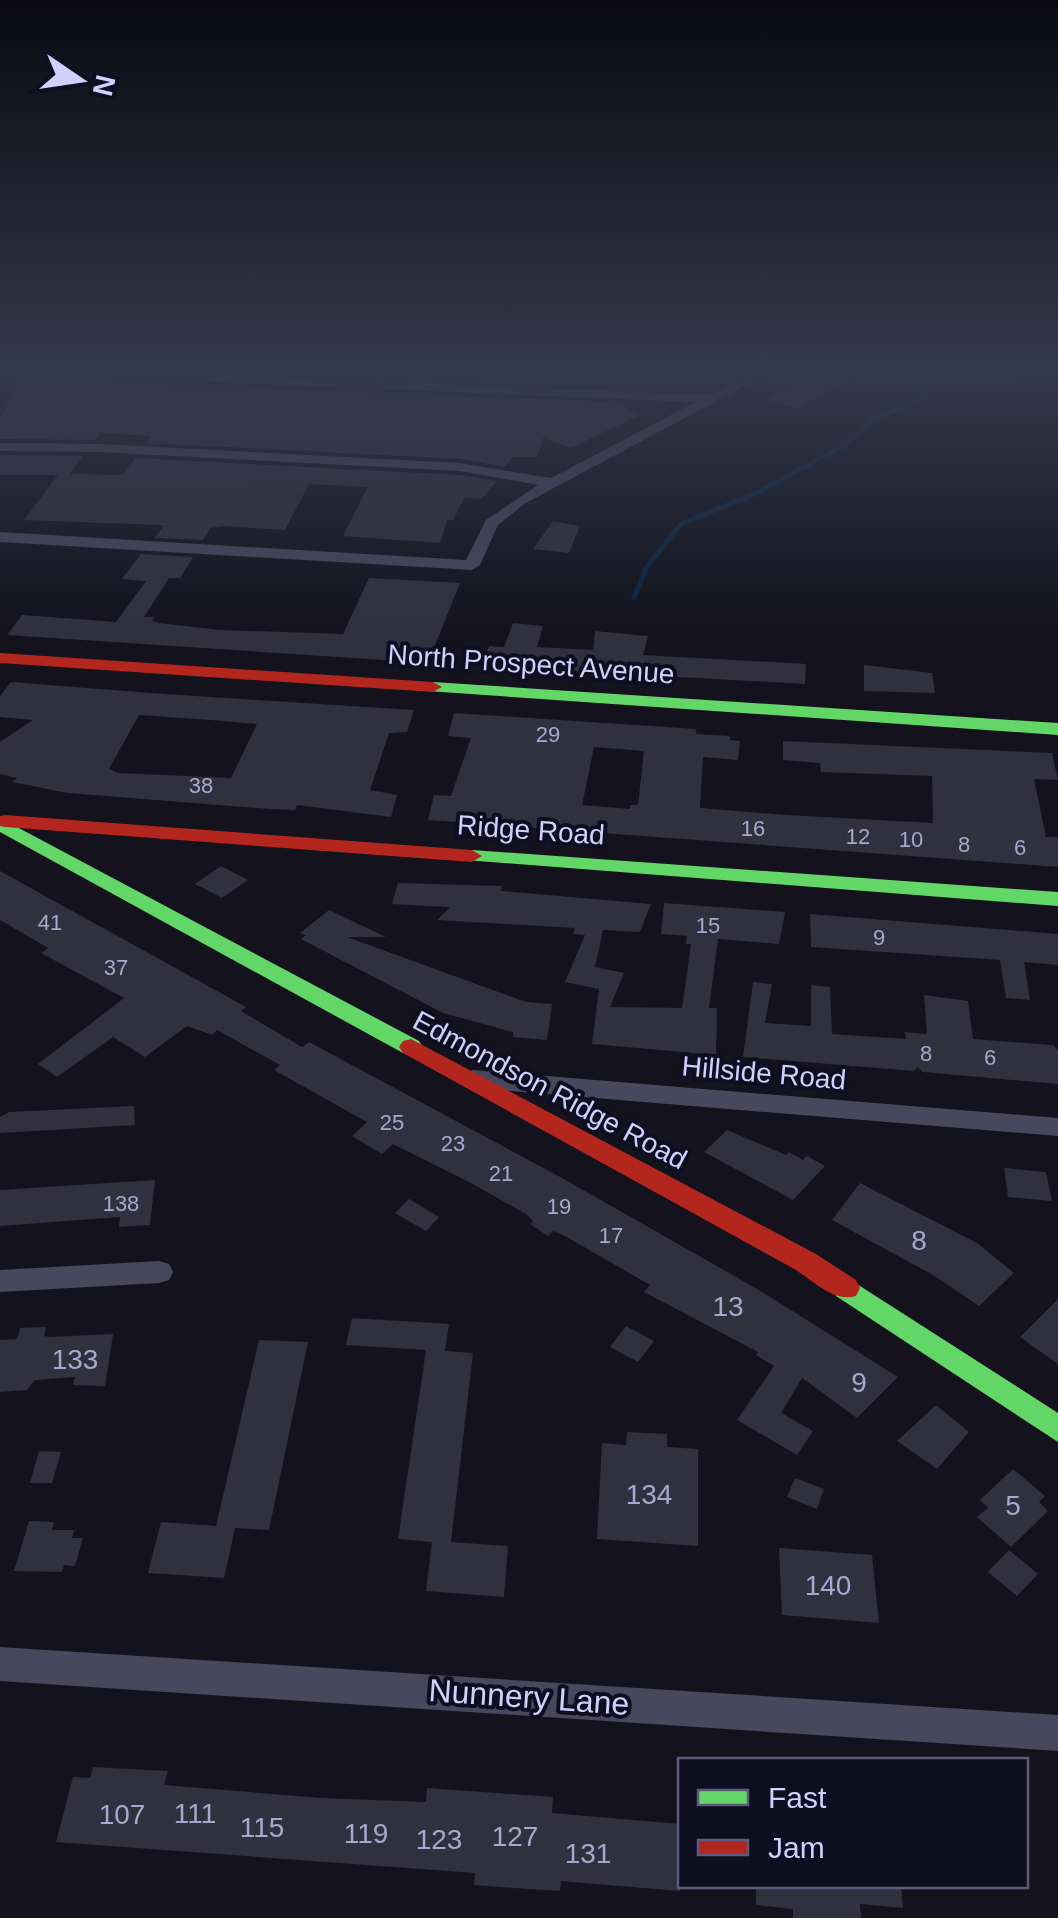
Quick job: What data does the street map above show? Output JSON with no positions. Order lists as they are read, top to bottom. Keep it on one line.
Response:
{"streets":{"street":["North Prospect Avenue","Ridge Road","Hillside Road","Edmondson Ridge Road","Nunnery Lane"]},"crossings":[["Ridge Road","Edmondson Ridge Road"],["Hillside Road","Edmondson Ridge Road"]],"house_numbers":["29","38","16","12","10","8","6","41","15","9","37","8","6","25","23","21","138","19","17","8","13","133","9","134","5","140","111","107","115","119","127","123","131"],"legend":["Fast","Jam"],"north":"right"}
